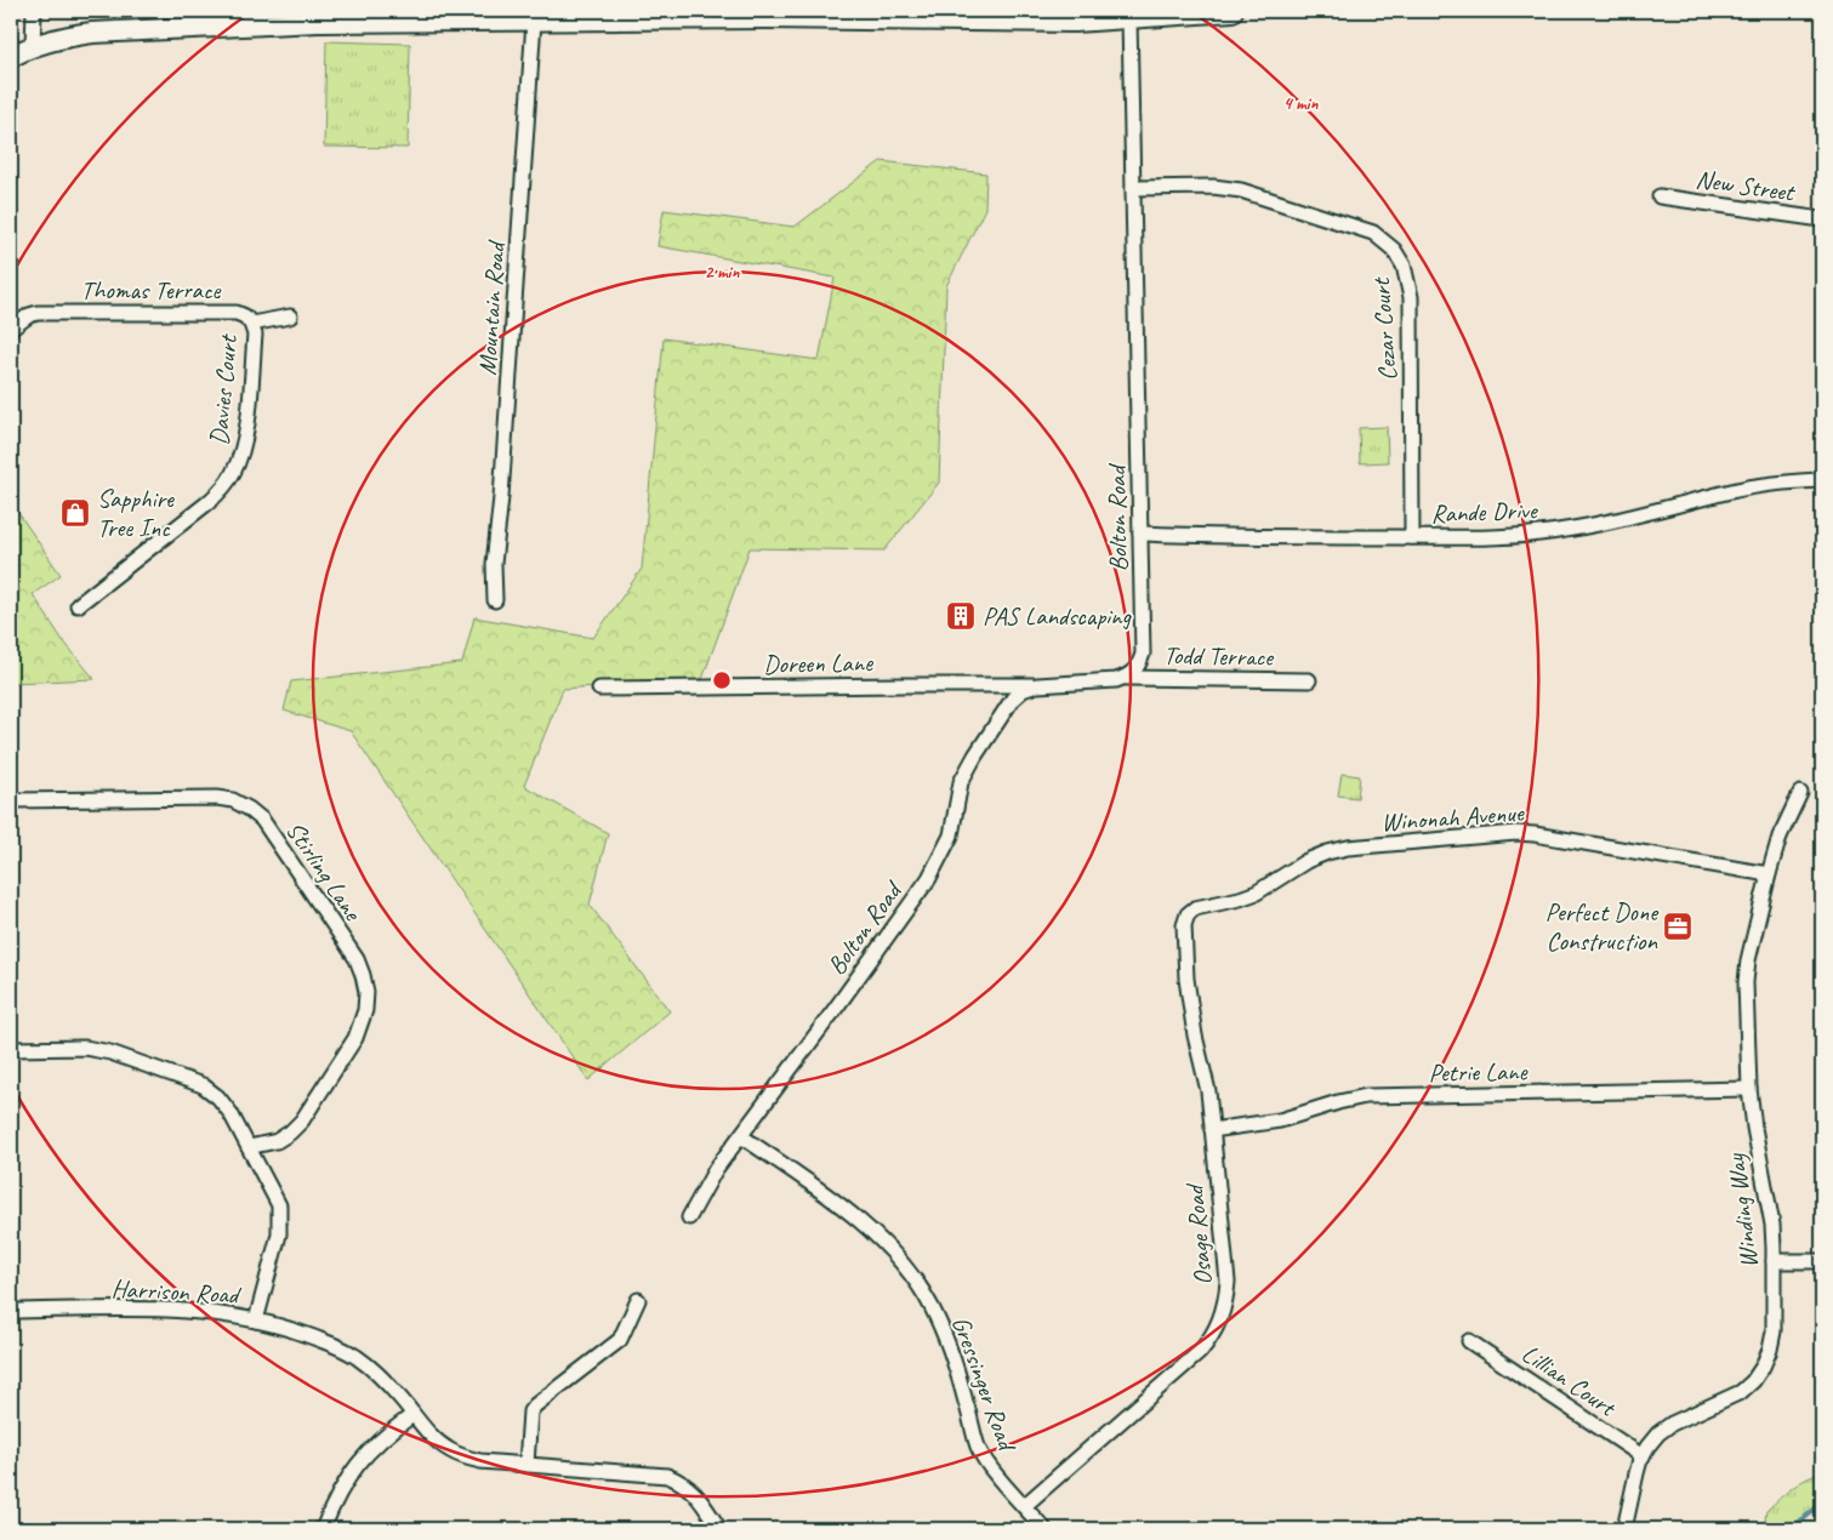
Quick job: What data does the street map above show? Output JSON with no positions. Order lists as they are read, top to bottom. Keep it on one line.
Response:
{"streets":{"street":["New Street","Thomas Terrace","Mountain Road","Cezar Court","Davies Court","Rande Drive","Bolton Road","Todd Terrace","Doreen Lane","Winonah Avenue","Stirling Lane","Petrie Lane","Winding Way","Osage Road","Harrison Road","Lillian Court","Gressinger Road"]},"crossings":[["Thomas Terrace","Davies Court"],["Cezar Court","Rande Drive"],["Cezar Court","Bolton Road"],["Rande Drive","Bolton Road"],["Bolton Road","Todd Terrace"],["Bolton Road","Doreen Lane"],["Bolton Road","Gressinger Road"],["Winonah Avenue","Winding Way"],["Winonah Avenue","Osage Road"],["Petrie Lane","Winding Way"],["Petrie Lane","Osage Road"],["Winding Way","Lillian Court"],["Osage Road","Gressinger Road"]],"places":{"shop":["Sapphire Tree Inc"],"building":["PAS Landscaping"],"office":["Perfect Done Construction"]},"rings":["4 min","2 min"]}
